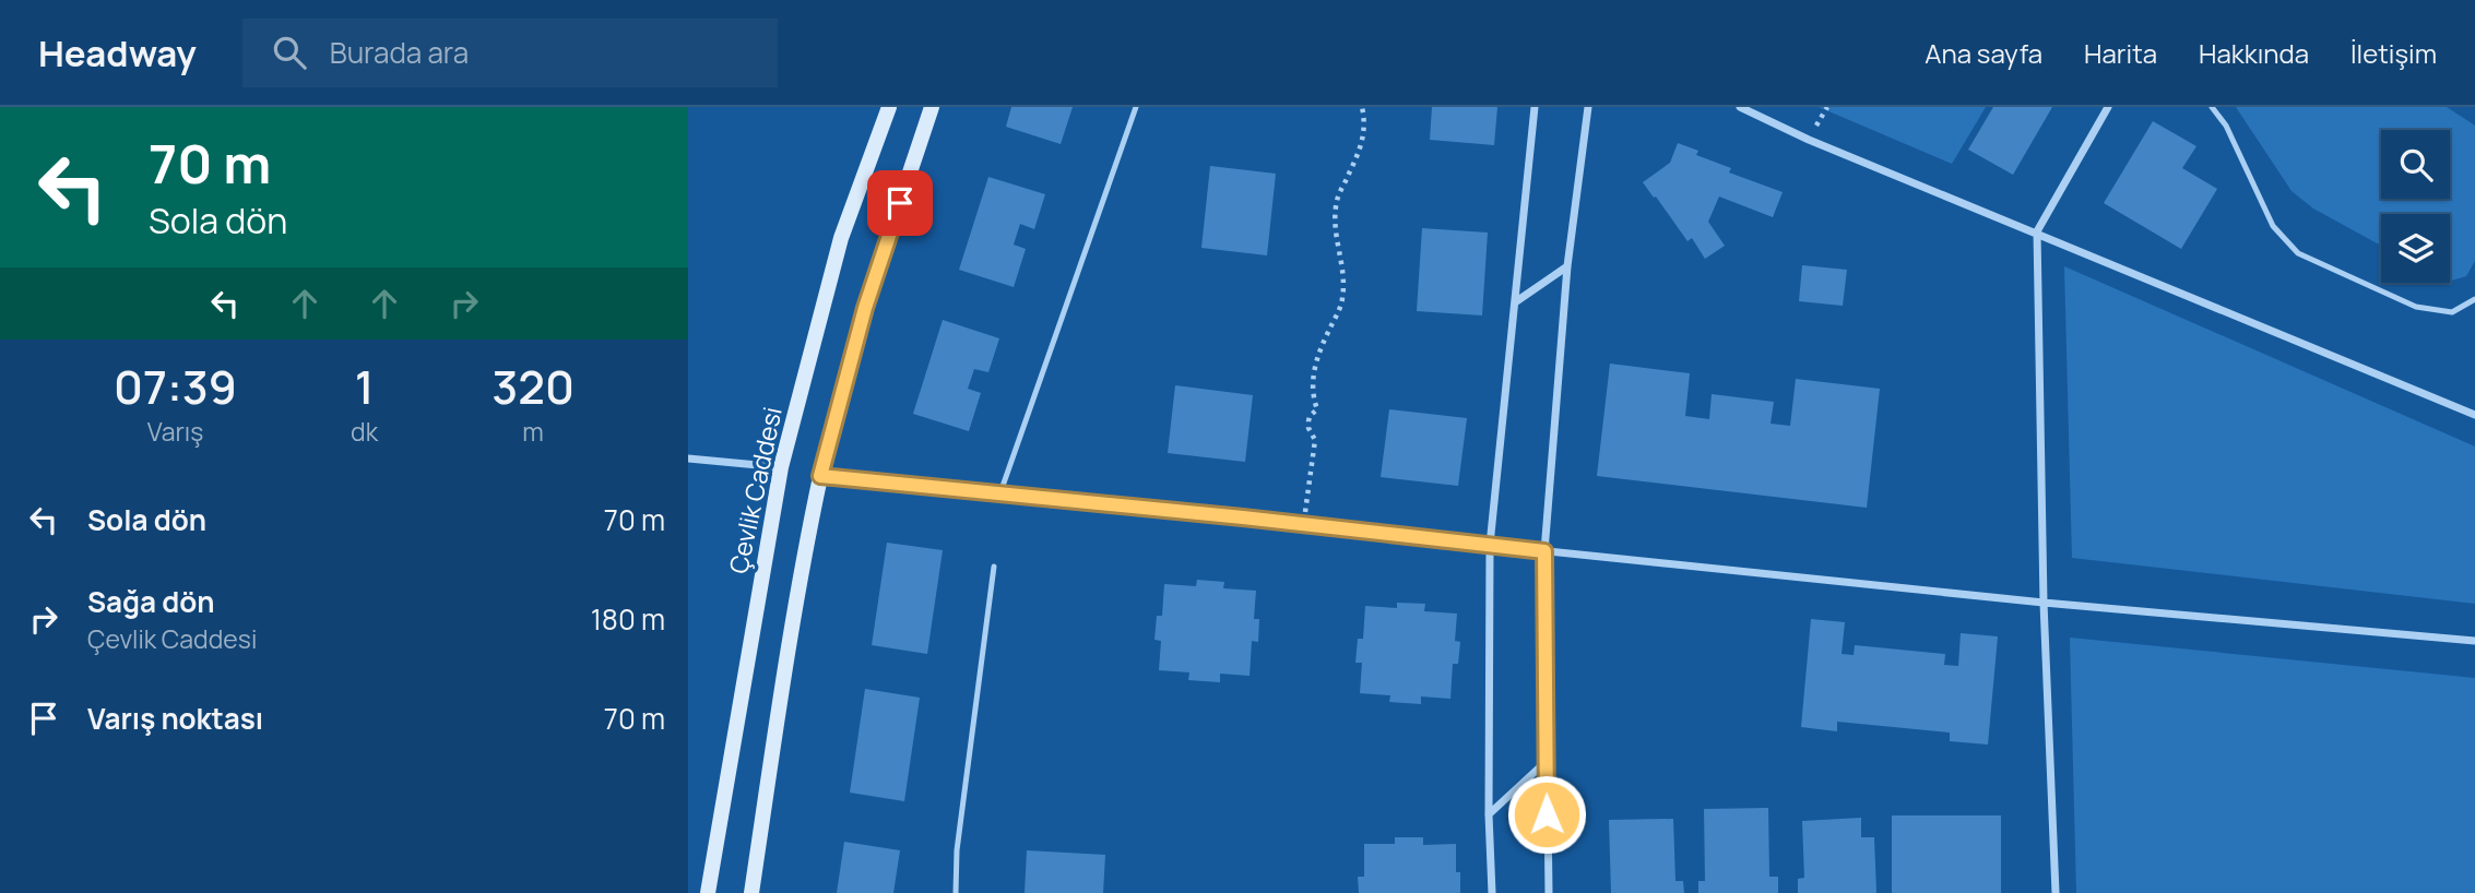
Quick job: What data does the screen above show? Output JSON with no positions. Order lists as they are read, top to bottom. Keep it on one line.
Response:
{"streets":{"main road":["Çevlik Caddesi"]},"page":{"header":"Headway","search":"Burada ara","nav":["Ana sayfa","Harita","Hakkında","İletişim"],"turn":["70 m","Sola dön"],"eta":["07:39","Varış","1","dk","320","m"],"list":[{"name":"Sola dön","value":"70 m"},{"name":"Sağa dön","note":"Çevlik Caddesi","value":"180 m"},{"name":"Varış noktası","value":"70 m"}]}}
